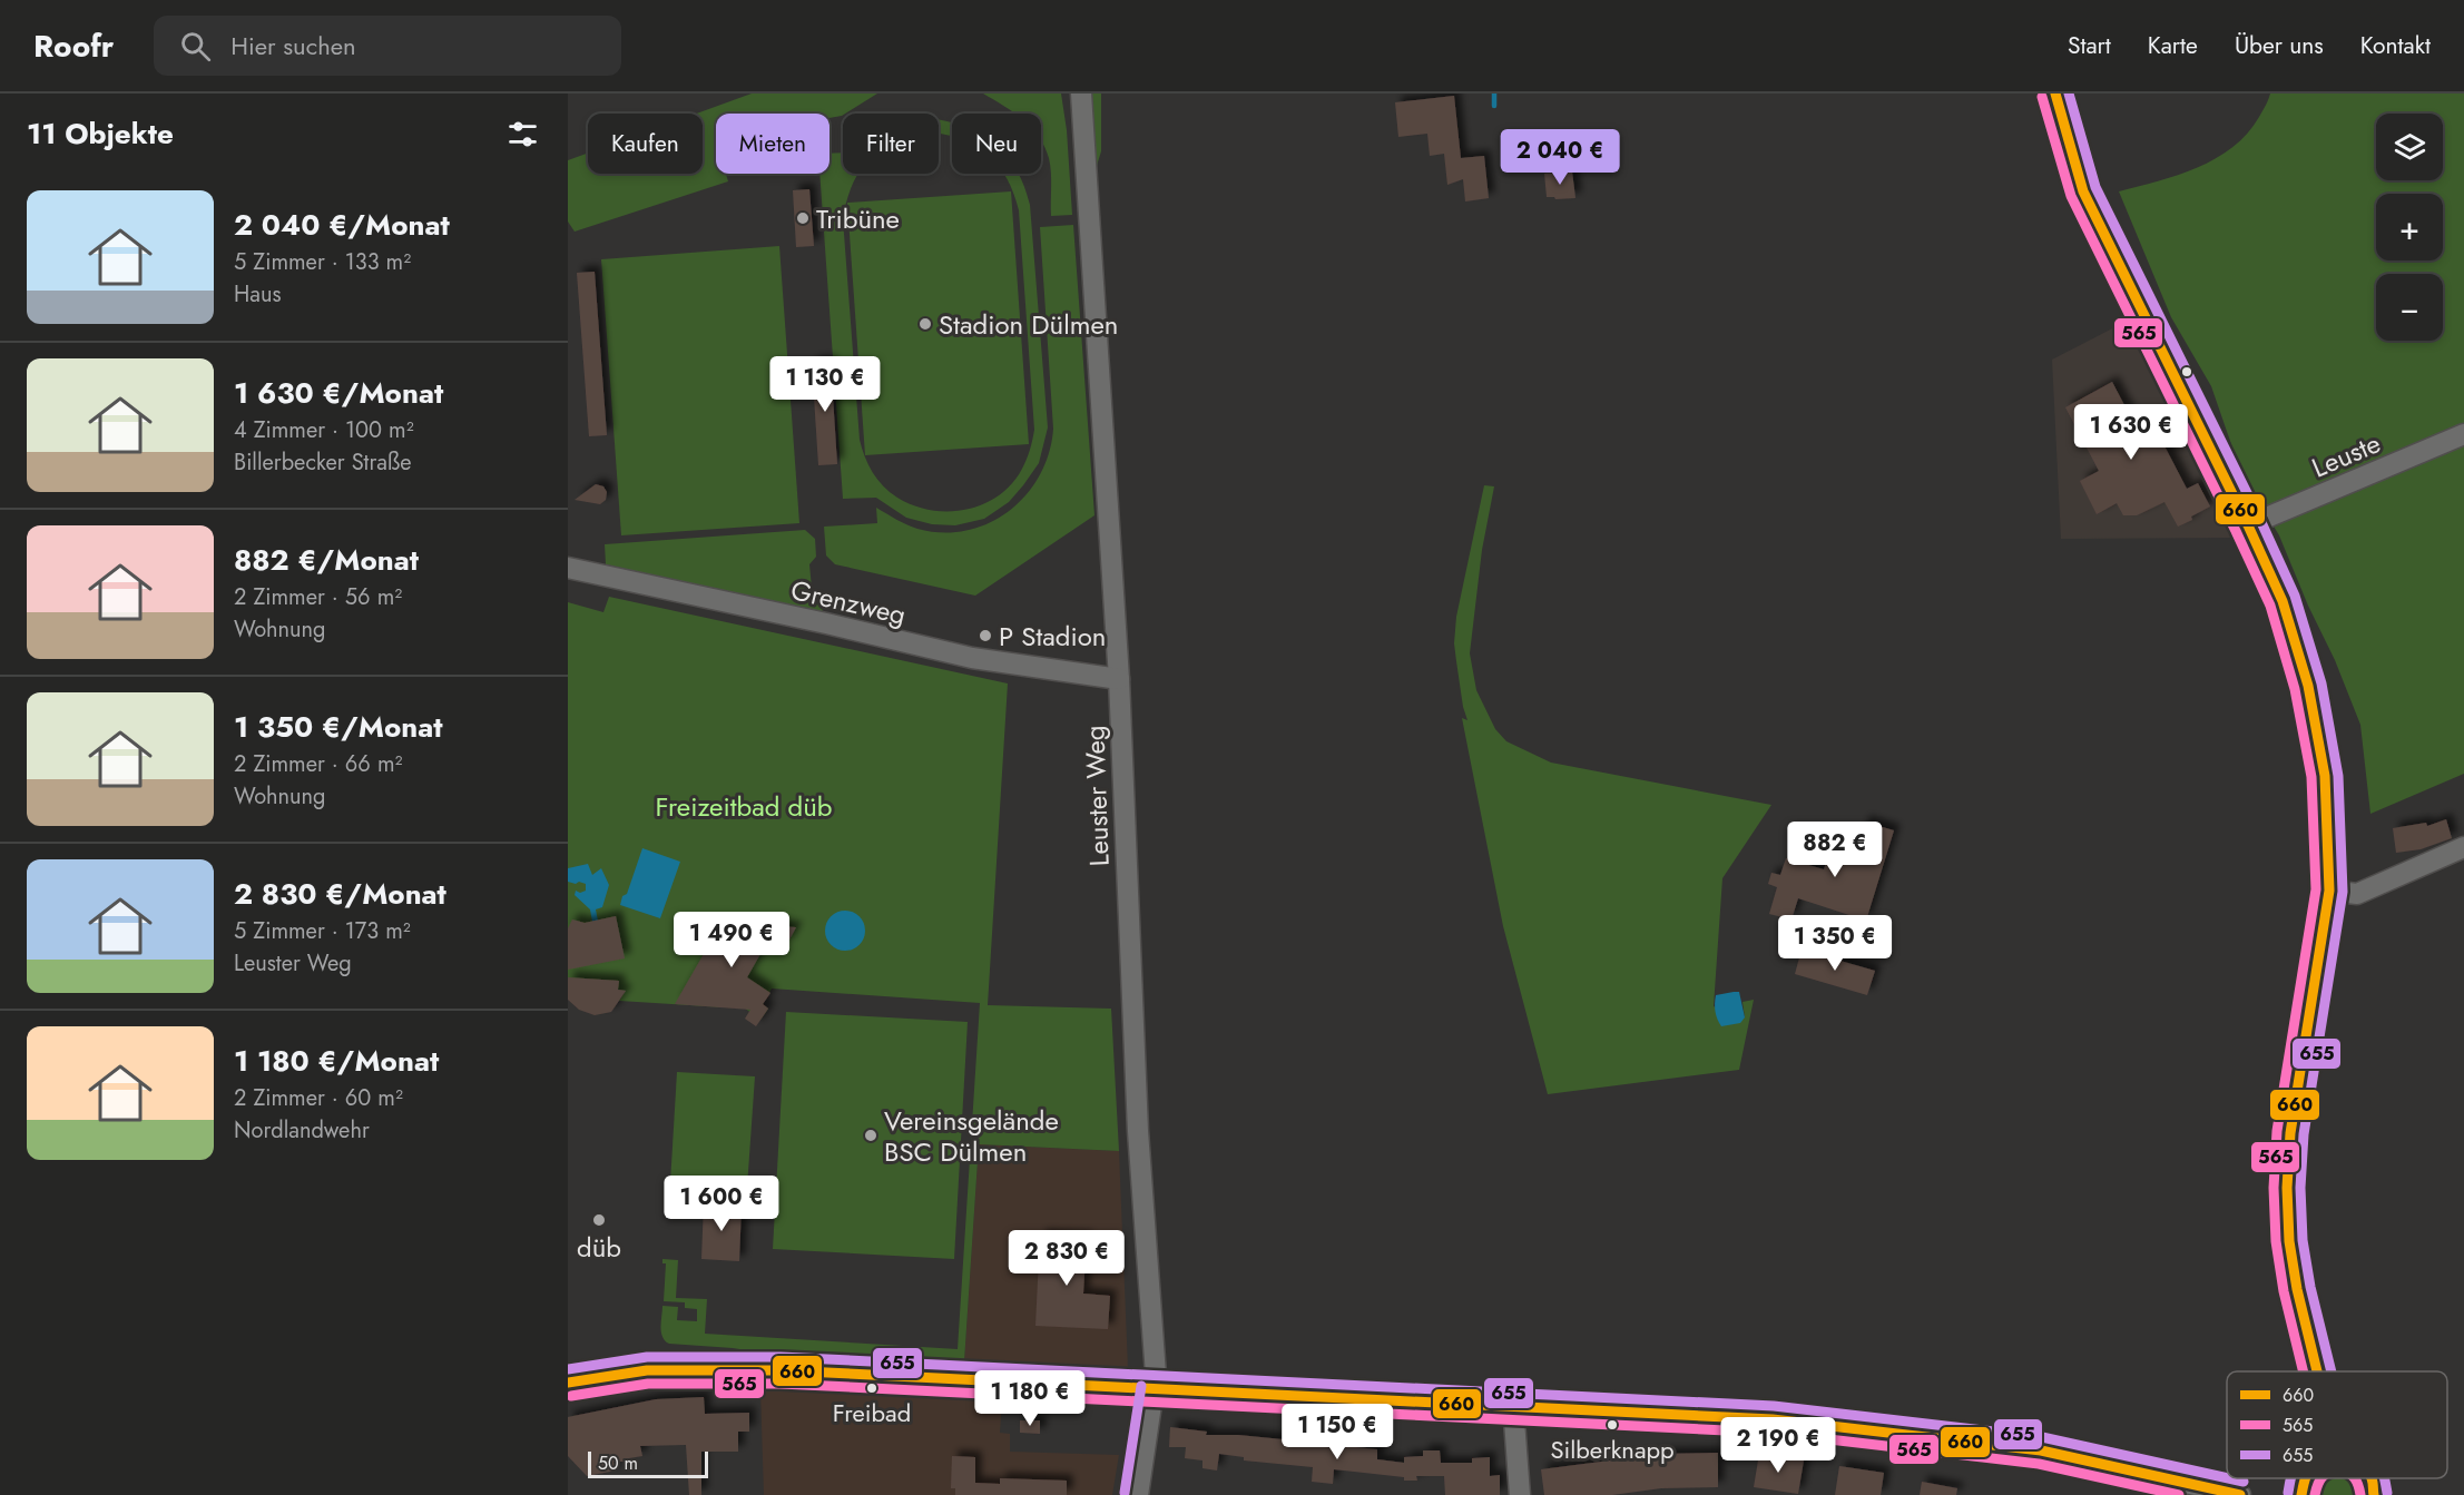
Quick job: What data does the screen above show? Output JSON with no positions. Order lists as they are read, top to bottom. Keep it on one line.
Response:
{"streets":{"street":["Leuste","Grenzweg","Leuster Weg"]},"crossings":[["Grenzweg","Leuster Weg"]],"parks":["Freizeitbad düb"],"places":["Tribüne","Stadion Dülmen","P Stadion","Vereinsgelände BSC Dülmen","düb","Freibad","Silberknapp"],"lines":["transit line 660","transit line 655","transit line 565"],"legend":["660","565","655"],"scale_bar":"50 m","page":{"header":"Roofr","search":"Hier suchen","nav":["Start","Karte","Über uns","Kontakt"],"heading":"11 Objekte","map_buttons":["+","−"],"chip":["Kaufen","Mieten","Filter","Neu"],"price":["2 040 €","1 130 €","1 630 €","882 €","1 490 €","1 350 €","1 600 €","2 830 €","1 180 €","1 150 €","2 190 €"],"list":[{"name":"2 040 €/Monat","note":"5 Zimmer · 133 m² · Haus"},{"name":"1 630 €/Monat","note":"4 Zimmer · 100 m² · Billerbecker Straße"},{"name":"882 €/Monat","note":"2 Zimmer · 56 m² · Wohnung"},{"name":"1 350 €/Monat","note":"2 Zimmer · 66 m² · Wohnung"},{"name":"2 830 €/Monat","note":"5 Zimmer · 173 m² · Leuster Weg"},{"name":"1 180 €/Monat","note":"2 Zimmer · 60 m² · Nordlandwehr"}],"scale":"50 m"}}
